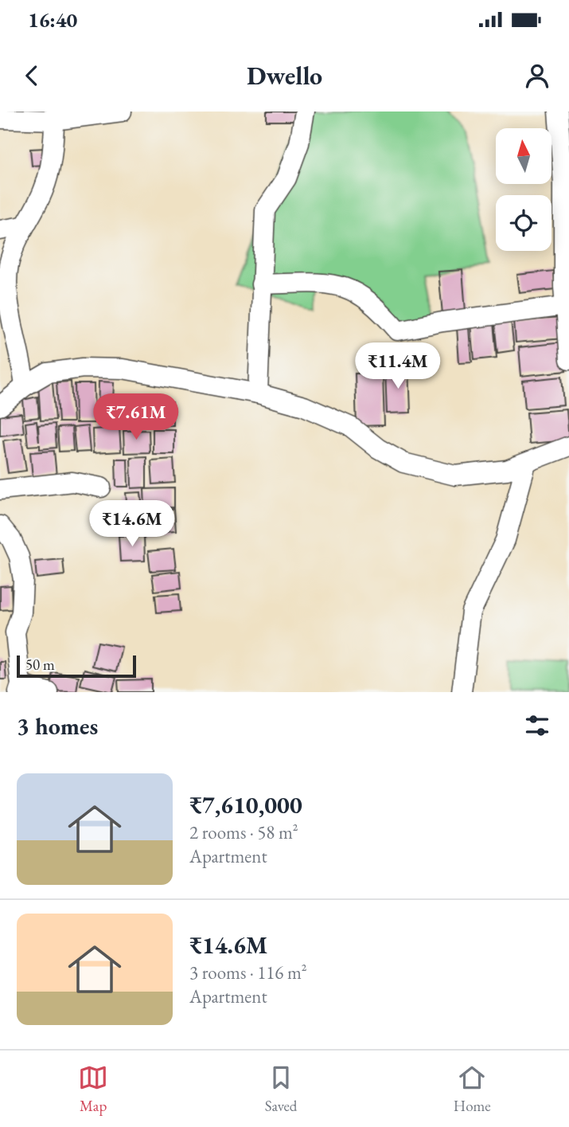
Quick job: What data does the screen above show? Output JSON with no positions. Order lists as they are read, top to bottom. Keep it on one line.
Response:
{"scale_bar":"50 m","north":"top","page":{"status":"16:40","header":"Dwello","price":["₹11.4M","₹7.61M","₹14.6M"],"scale":"50 m","heading":"3 homes","list":[{"name":"₹7,610,000","note":"2 rooms · 58 m² · Apartment"},{"name":"₹14.6M","note":"3 rooms · 116 m² · Apartment"}],"tabs":["Map","Saved","Home"]}}
